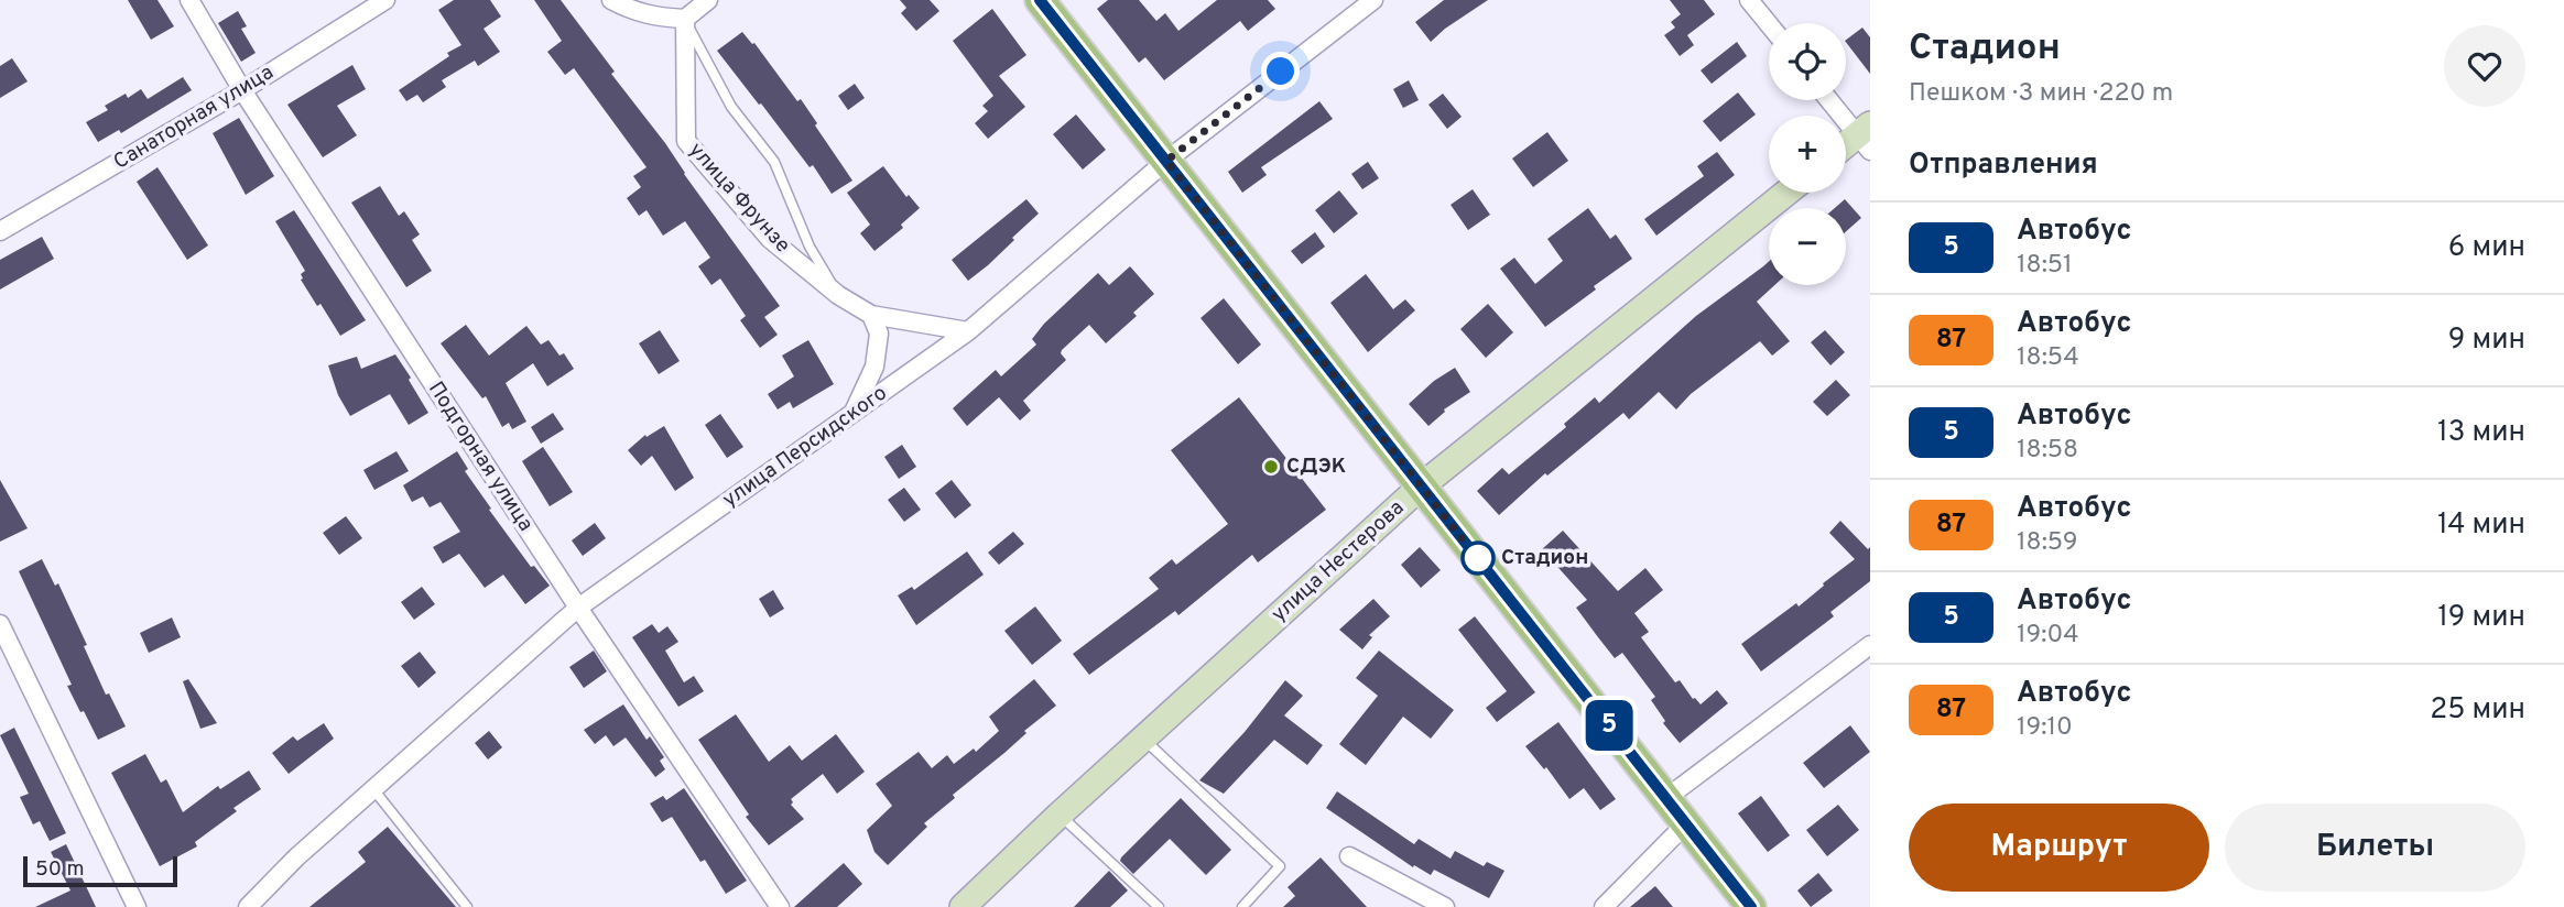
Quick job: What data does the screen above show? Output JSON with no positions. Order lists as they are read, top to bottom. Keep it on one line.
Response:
{"streets":{"main road":["улица Нестерова"],"street":["Санаторная улица","улица Фрунзе","улица Персидского","Подгорная улица"]},"crossings":[["Санаторная улица","Подгорная улица"],["улица Фрунзе","улица Персидского"],["улица Персидского","Подгорная улица"]],"places":["СДЭК","Стадион"],"lines":["bus line 5"],"scale_bar":"50 m","page":{"on_map":"5","heading":[["Стадион","Пешком · 3 мин · 220 m"],"Отправления"],"map_buttons":["+","−"],"list":[{"mark":"5","name":"Автобус","note":"18:51","value":"6 мин"},{"mark":"87","name":"Автобус","note":"18:54","value":"9 мин"},{"mark":"5","name":"Автобус","note":"18:58","value":"13 мин"},{"mark":"87","name":"Автобус","note":"18:59","value":"14 мин"},{"mark":"5","name":"Автобус","note":"19:04","value":"19 мин"},{"mark":"87","name":"Автобус","note":"19:10","value":"25 мин"}],"buttons":["Маршрут","Билеты"],"scale":"50 m"}}
